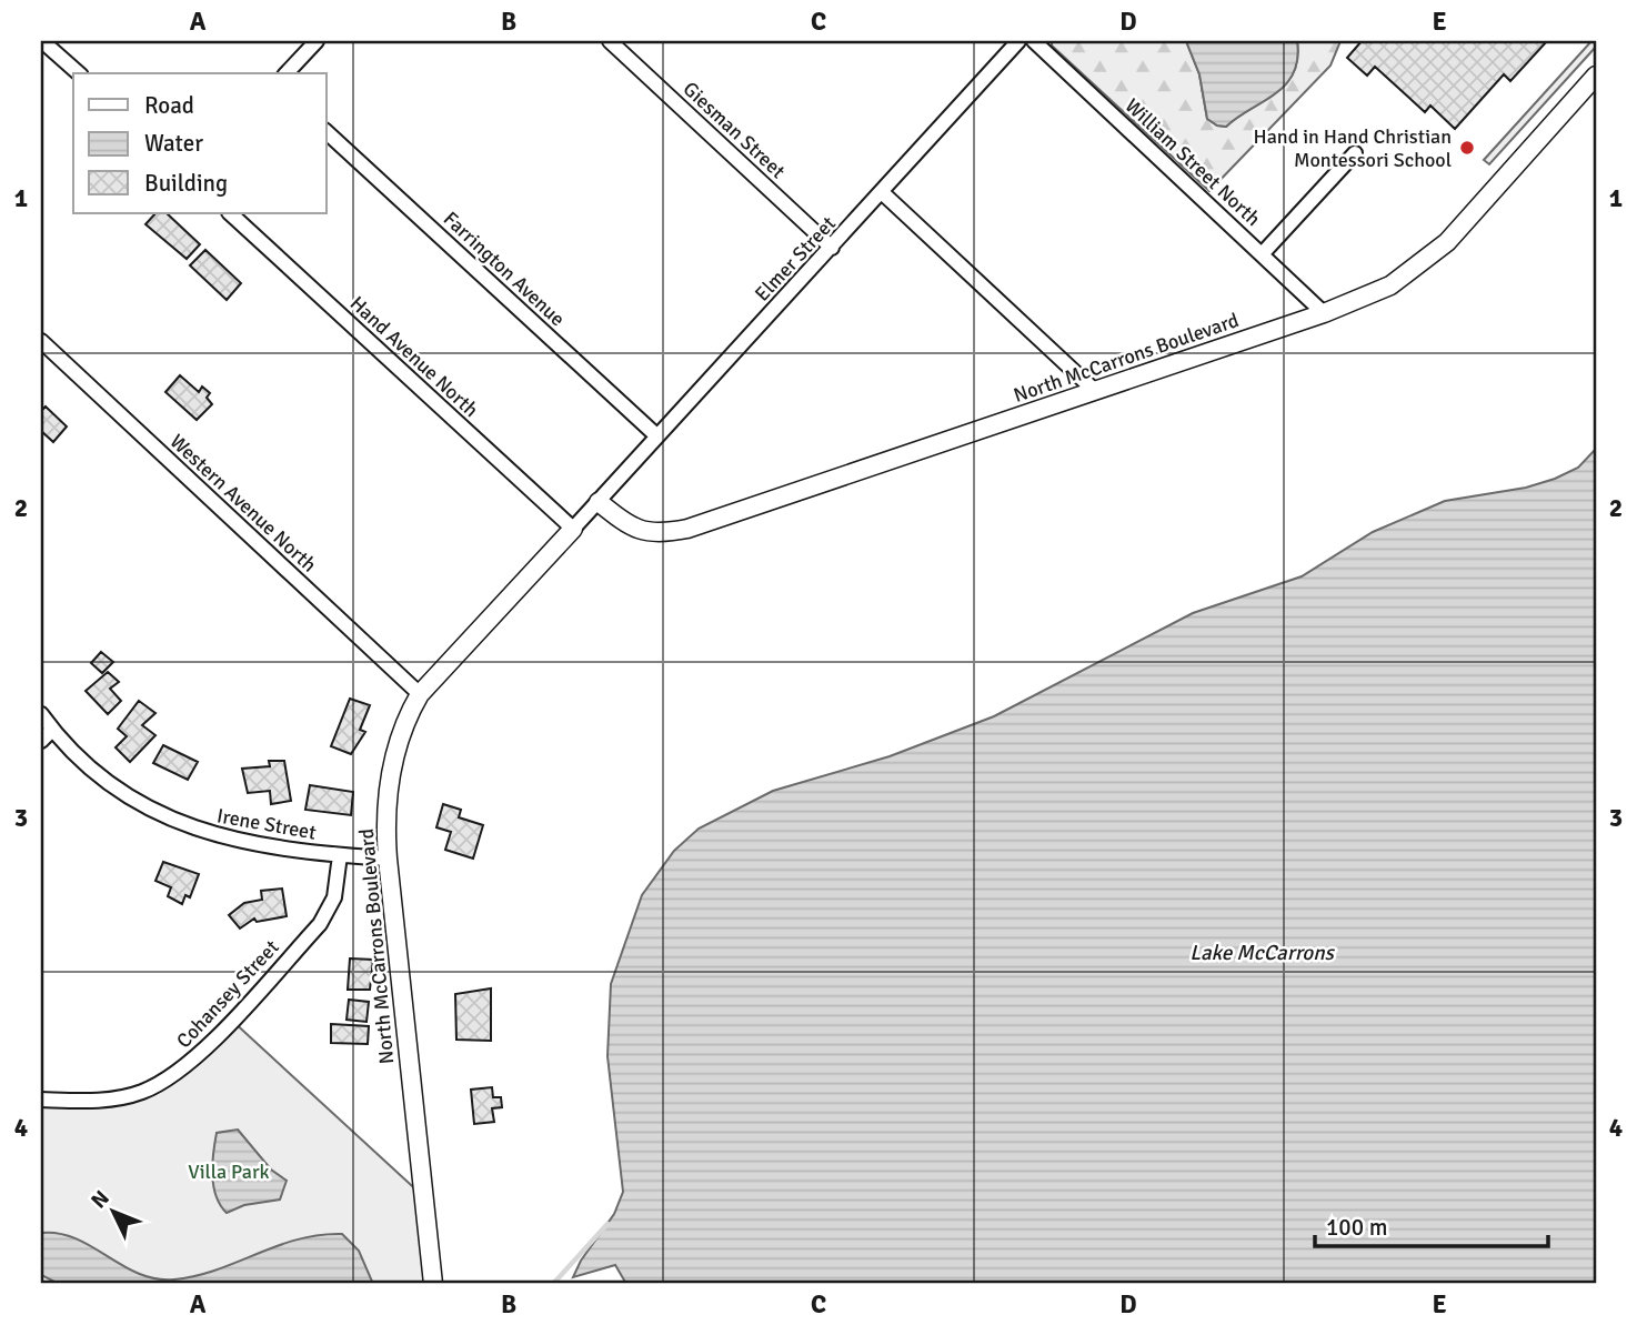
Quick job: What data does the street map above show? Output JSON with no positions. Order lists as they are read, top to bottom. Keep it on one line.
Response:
{"streets":{"street":["Giesman Street","William Street North","Elmer Street","Farrington Avenue","Hand Avenue North","North McCarrons Boulevard","Western Avenue North","Irene Street","Cohansey Street"]},"crossings":[["Giesman Street","Elmer Street"],["William Street North","North McCarrons Boulevard"],["Elmer Street","Farrington Avenue"],["Elmer Street","Hand Avenue North"],["Elmer Street","North McCarrons Boulevard"],["Hand Avenue North","North McCarrons Boulevard"],["North McCarrons Boulevard","Western Avenue North"],["North McCarrons Boulevard","Irene Street"],["Irene Street","Cohansey Street"]],"water":["Lake McCarrons"],"parks":["Villa Park"],"places":["Hand in Hand Christian Montessori School"],"legend":["Road","Water","Building"],"scale_bar":"100 m","north":"top left","grid":{"columns":["A","B","C","D","E"],"rows":["1","2","3","4"]}}
